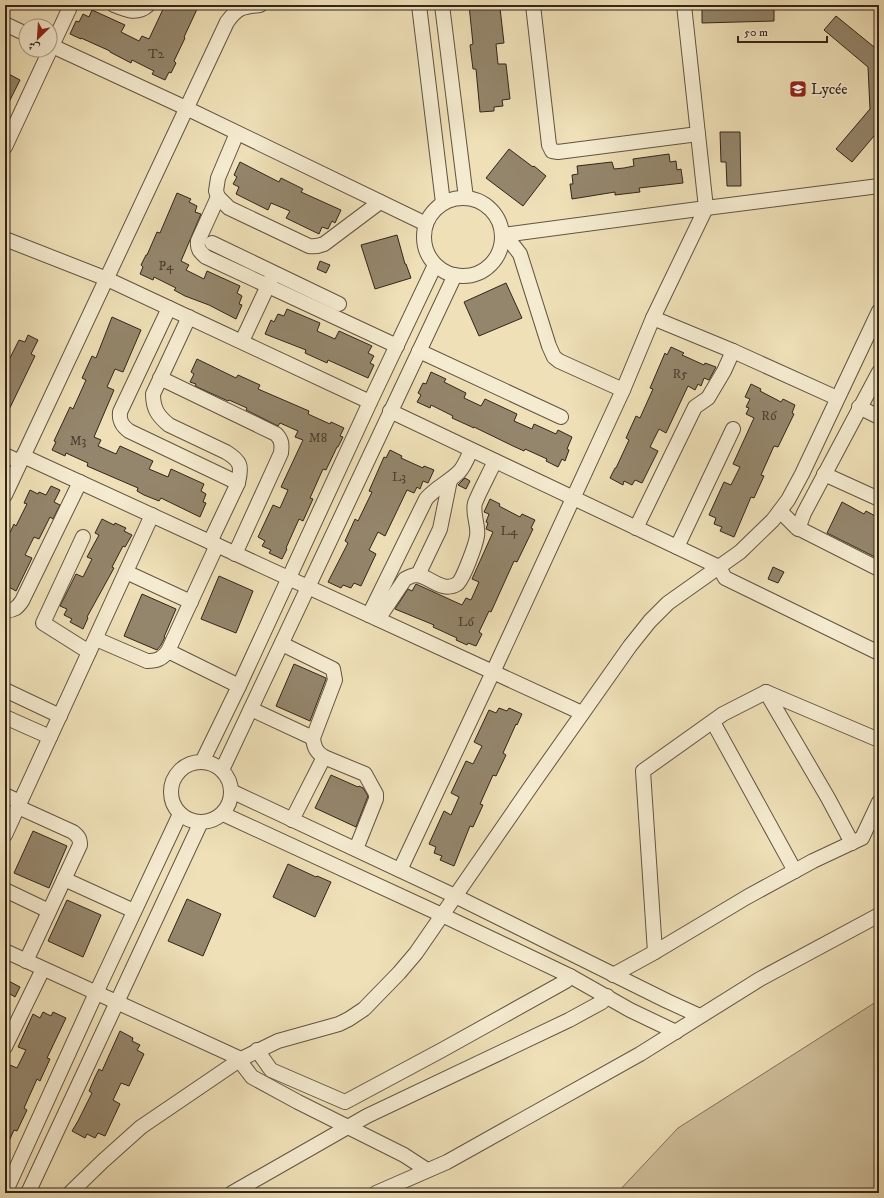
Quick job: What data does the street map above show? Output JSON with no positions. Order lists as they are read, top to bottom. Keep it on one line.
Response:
{"places":{"school or university":["Lycée"]},"house_numbers":["T2","P4","R5","R6","M8","M3","L3","L4","L6"],"scale_bar":"50 m","north":"bottom left"}
